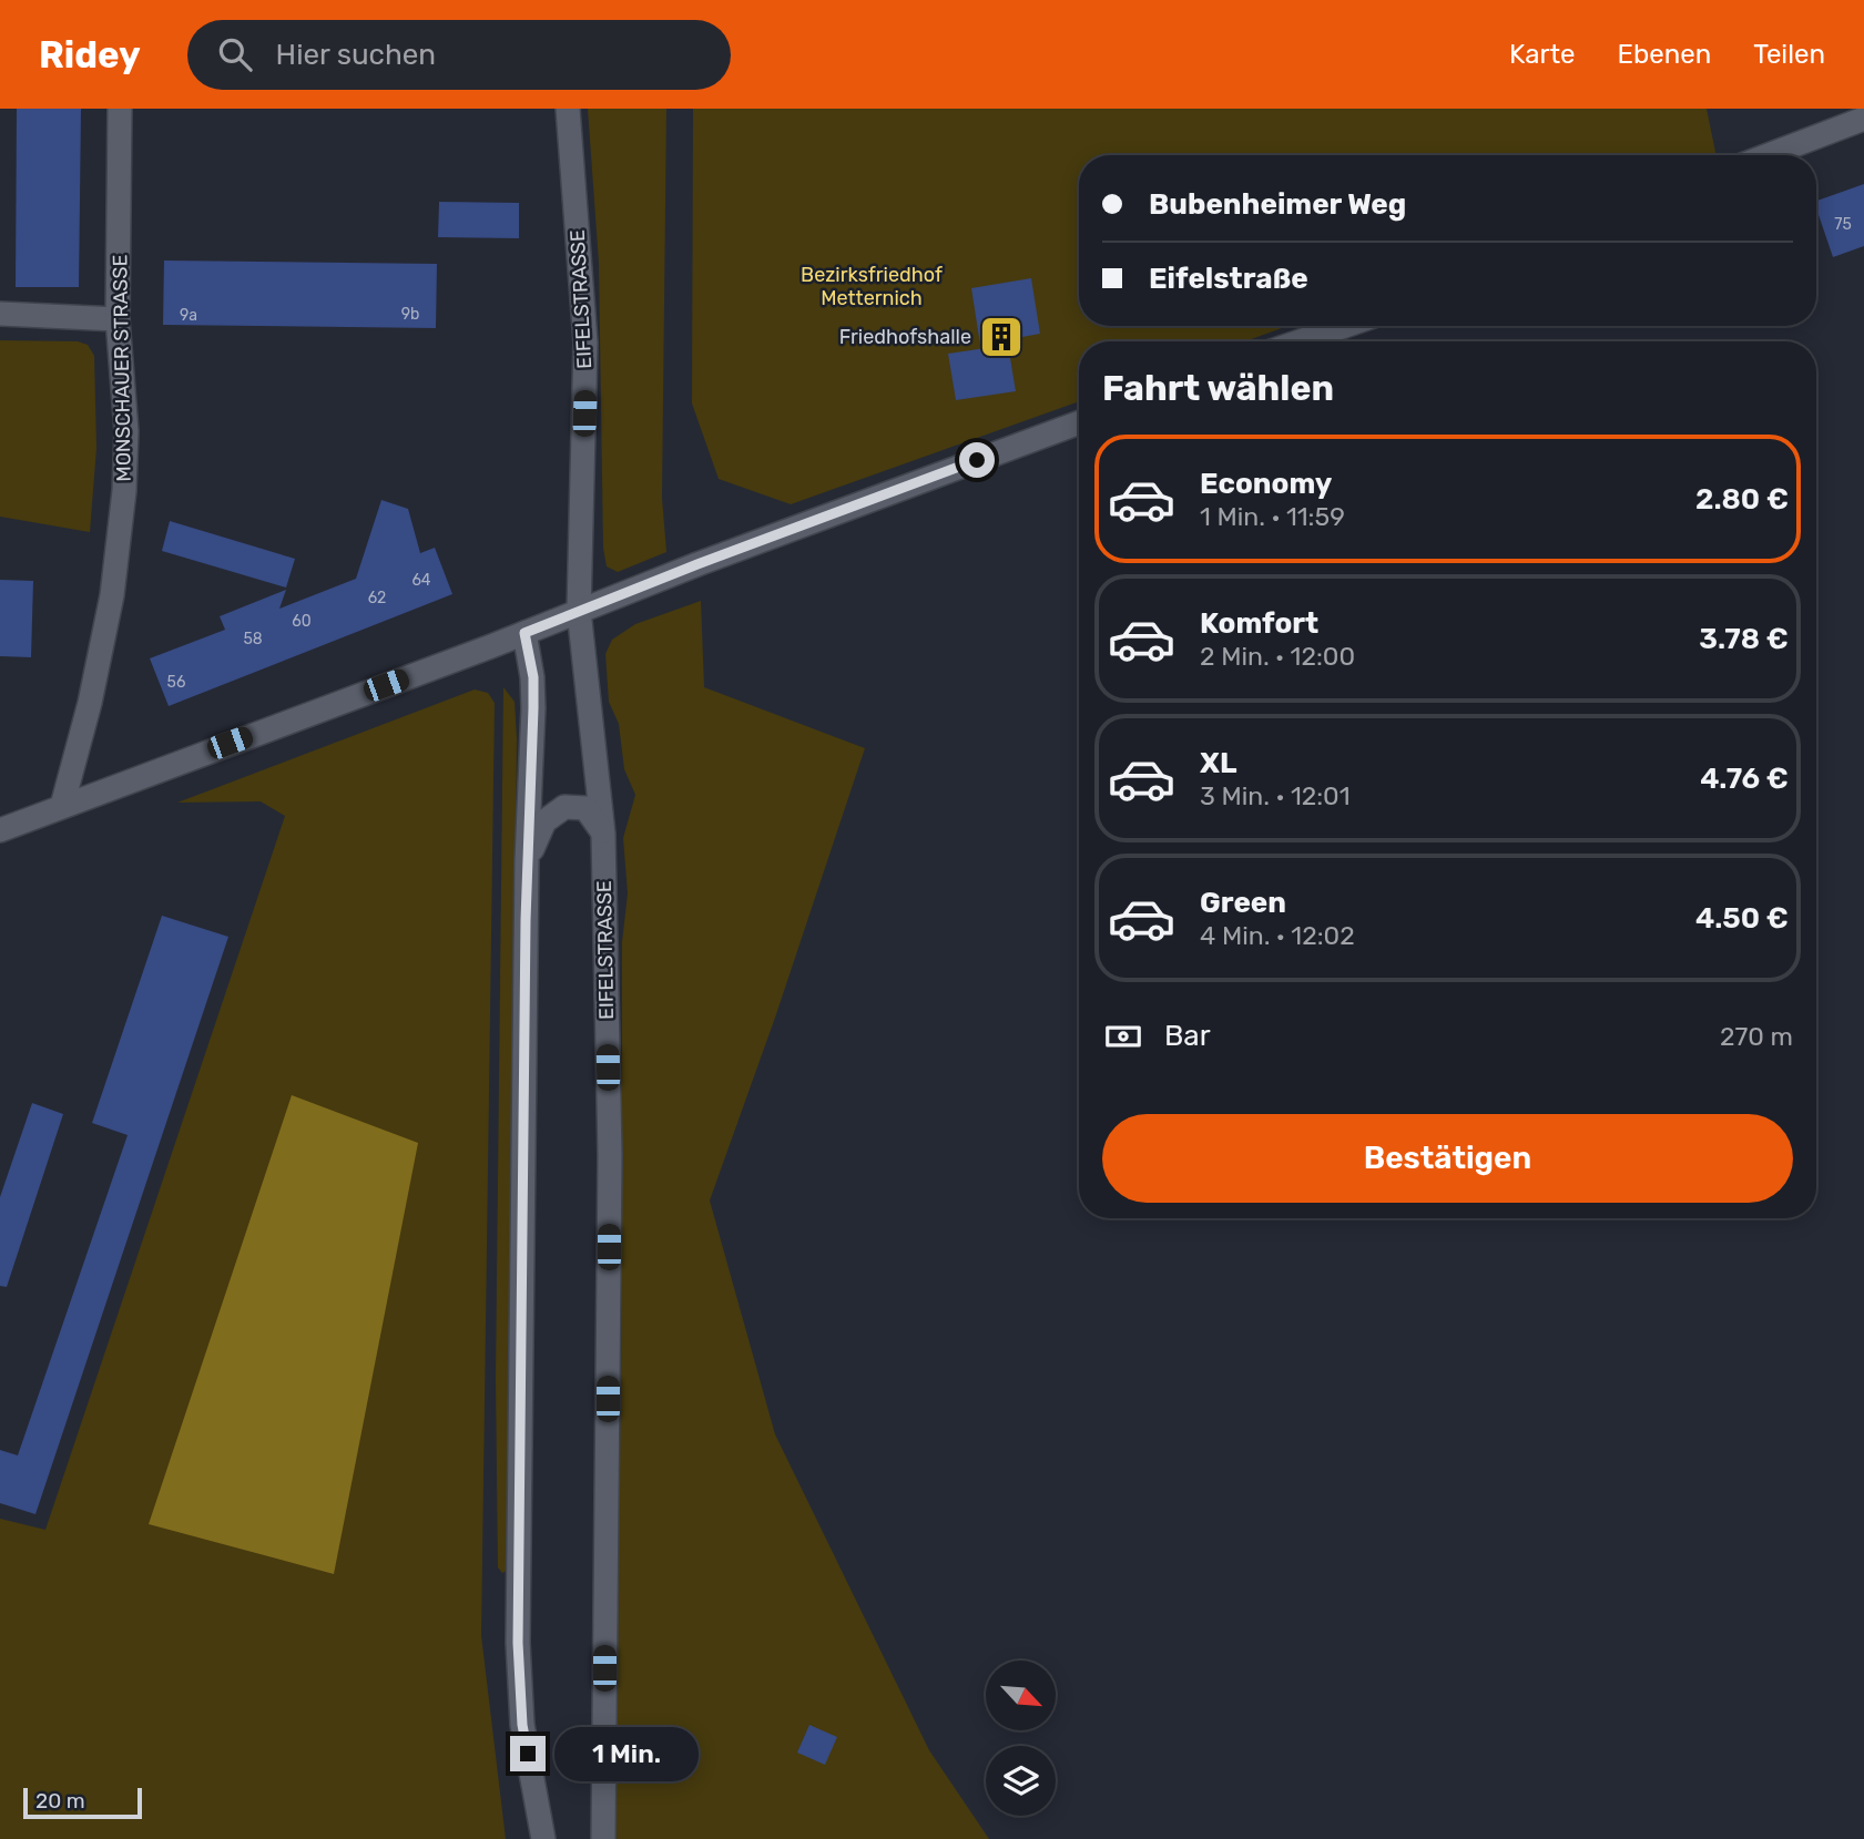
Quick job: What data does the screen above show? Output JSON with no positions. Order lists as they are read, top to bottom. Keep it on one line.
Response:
{"streets":{"street":["EIFELSTRASSE","MONSCHAUER STRASSE"]},"parks":["Bezirksfriedhof Metternich"],"places":{"building":["Friedhofshalle"]},"house_numbers":["75","9b","9a","64","62","60","58","56"],"scale_bar":"20 m","north":"bottom right","page":{"header":"Ridey","search":"Hier suchen","nav":["Karte","Ebenen","Teilen"],"banner":["Bubenheimer Weg","Eifelstraße"],"heading":"Fahrt wählen","list":[{"name":"Economy","note":"1 Min. · 11:59","value":"2.80 €"},{"name":"Komfort","note":"2 Min. · 12:00","value":"3.78 €"},{"name":"XL","note":"3 Min. · 12:01","value":"4.76 €"},{"name":"Green","note":"4 Min. · 12:02","value":"4.50 €"}],"pay":["Bar","270 m"],"buttons":"Bestätigen","bubble":"1 Min.","scale":"20 m"}}
